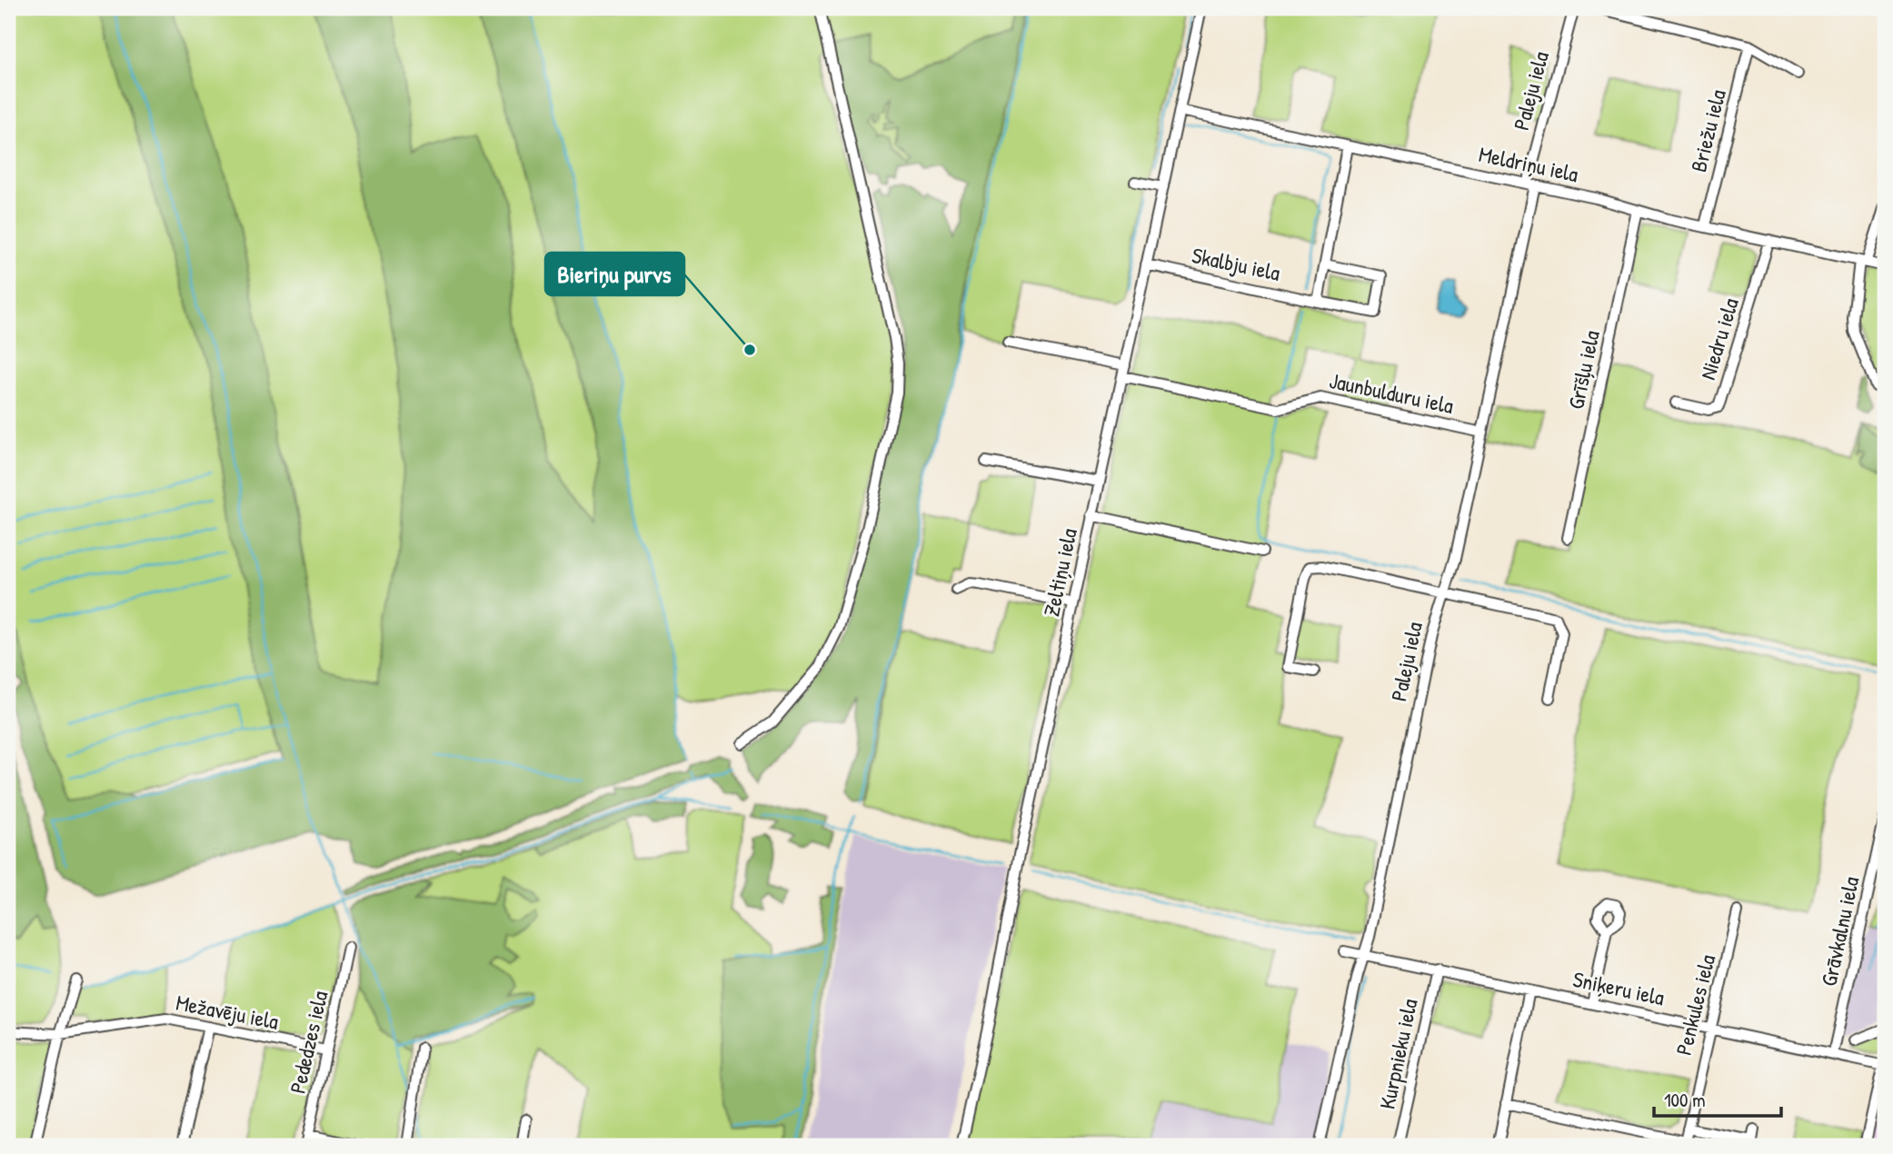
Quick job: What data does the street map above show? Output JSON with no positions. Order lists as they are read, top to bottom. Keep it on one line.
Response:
{"streets":{"street":["Paleju iela","Briežu iela","Meldriņu iela","Skalbju iela","Niedru iela","Grīšļu iela","Jaunbulduru iela","Zeltiņu iela","Grāvkalnu iela","Sniķeru iela","Penkules iela","Mežavēju iela","Pededzes iela","Kurpnieku iela"]},"crossings":[["Paleju iela","Meldriņu iela"],["Paleju iela","Jaunbulduru iela"],["Paleju iela","Sniķeru iela"],["Briežu iela","Meldriņu iela"],["Meldriņu iela","Niedru iela"],["Meldriņu iela","Grīšļu iela"],["Meldriņu iela","Zeltiņu iela"],["Skalbju iela","Zeltiņu iela"],["Jaunbulduru iela","Zeltiņu iela"],["Grāvkalnu iela","Sniķeru iela"],["Sniķeru iela","Penkules iela"],["Sniķeru iela","Kurpnieku iela"],["Mežavēju iela","Pededzes iela"]],"places":["Bieriņu purvs"],"scale_bar":"100 m"}
